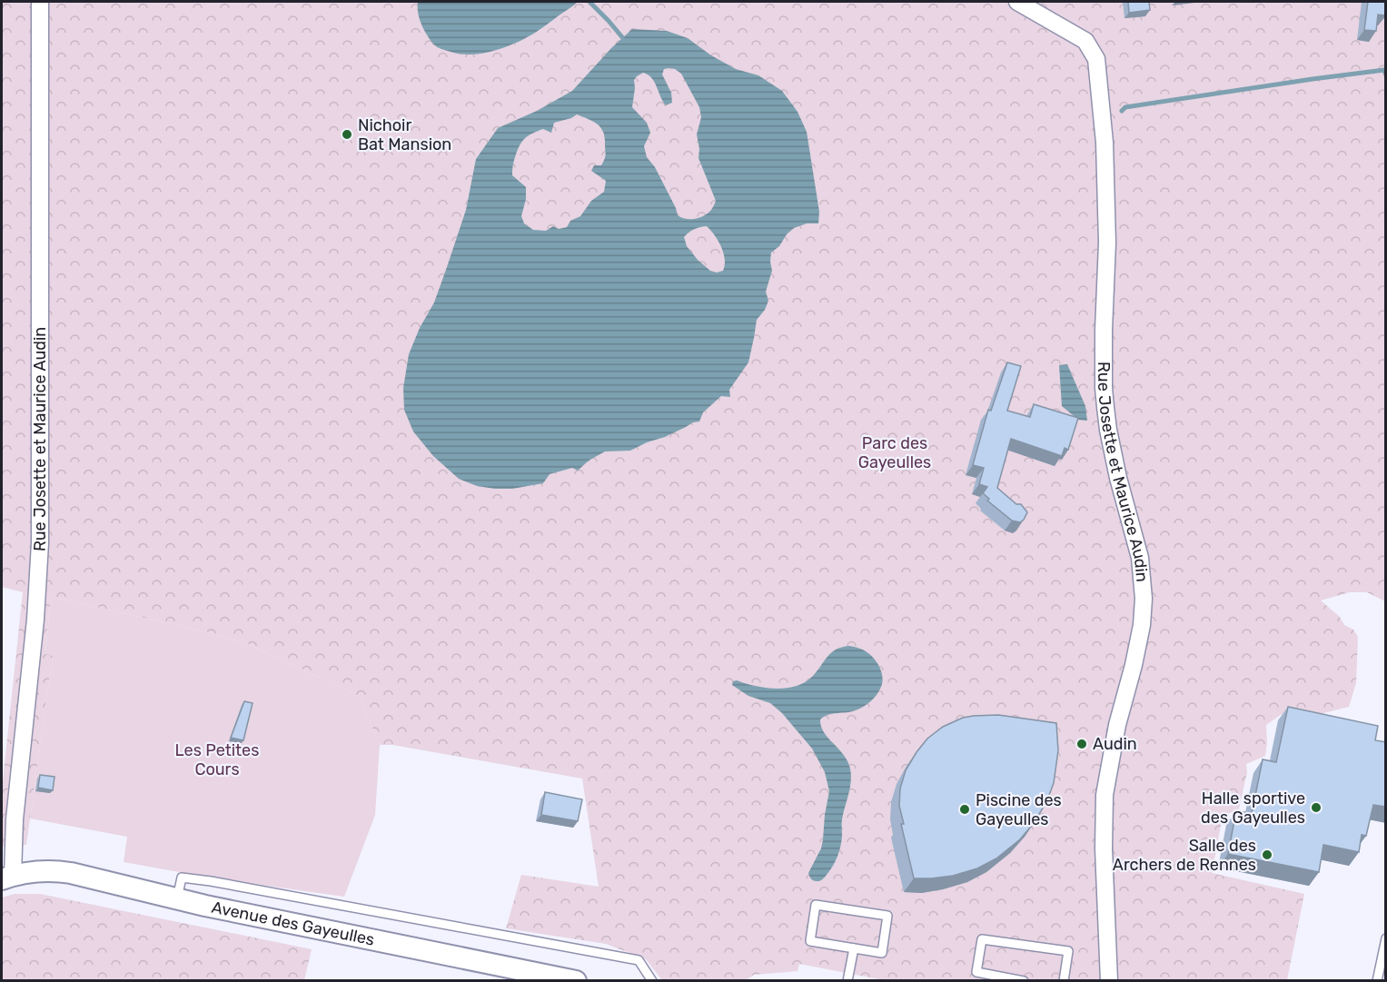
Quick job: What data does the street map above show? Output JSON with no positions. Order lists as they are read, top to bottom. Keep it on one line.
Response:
{"streets":{"street":["Rue Josette et Maurice Audin","Avenue des Gayeulles"]},"crossings":[["Rue Josette et Maurice Audin","Avenue des Gayeulles"]],"parks":["Parc des Gayeulles","Les Petites Cours"],"places":["Nichoir Bat Mansion","Audin","Halle sportive des Gayeulles","Piscine des Gayeulles","Salle des Archers de Rennes"]}
